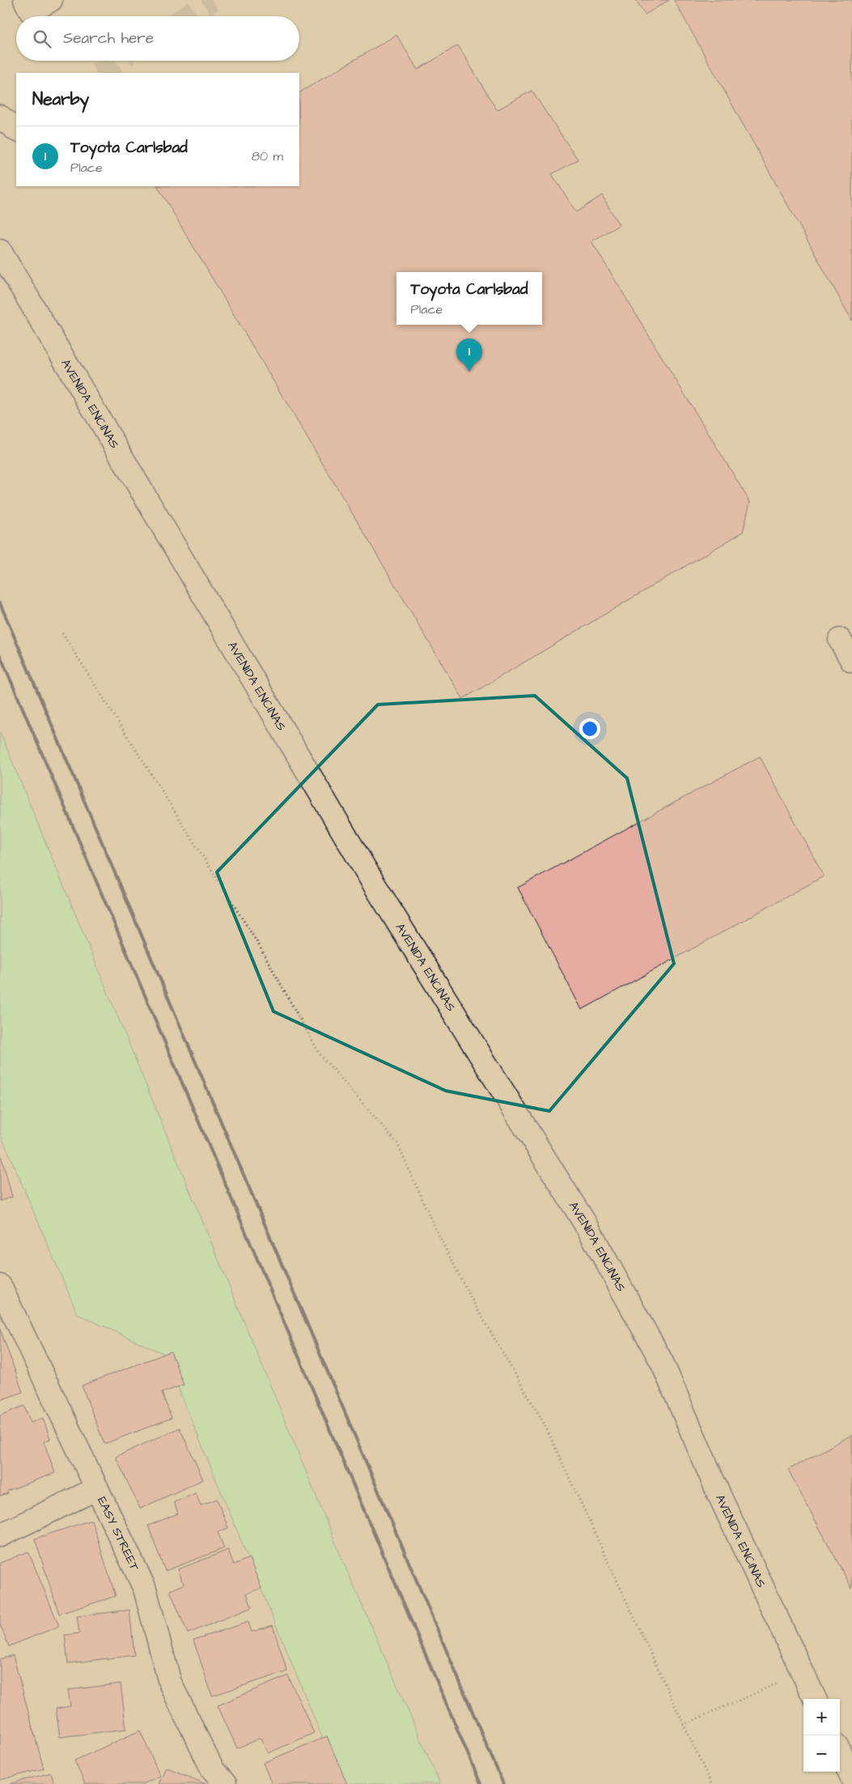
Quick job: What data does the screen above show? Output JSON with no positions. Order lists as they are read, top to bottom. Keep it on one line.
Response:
{"streets":{"street":["AVENIDA ENCINAS","EASY STREET"]},"page":{"search":"Search here","heading":"Nearby","list":[{"mark":"1","name":"Toyota Carlsbad","note":"Place","value":"80 m"}],"popup":["Toyota Carlsbad","Place"],"pins":"1","map_buttons":["+","−"]}}
